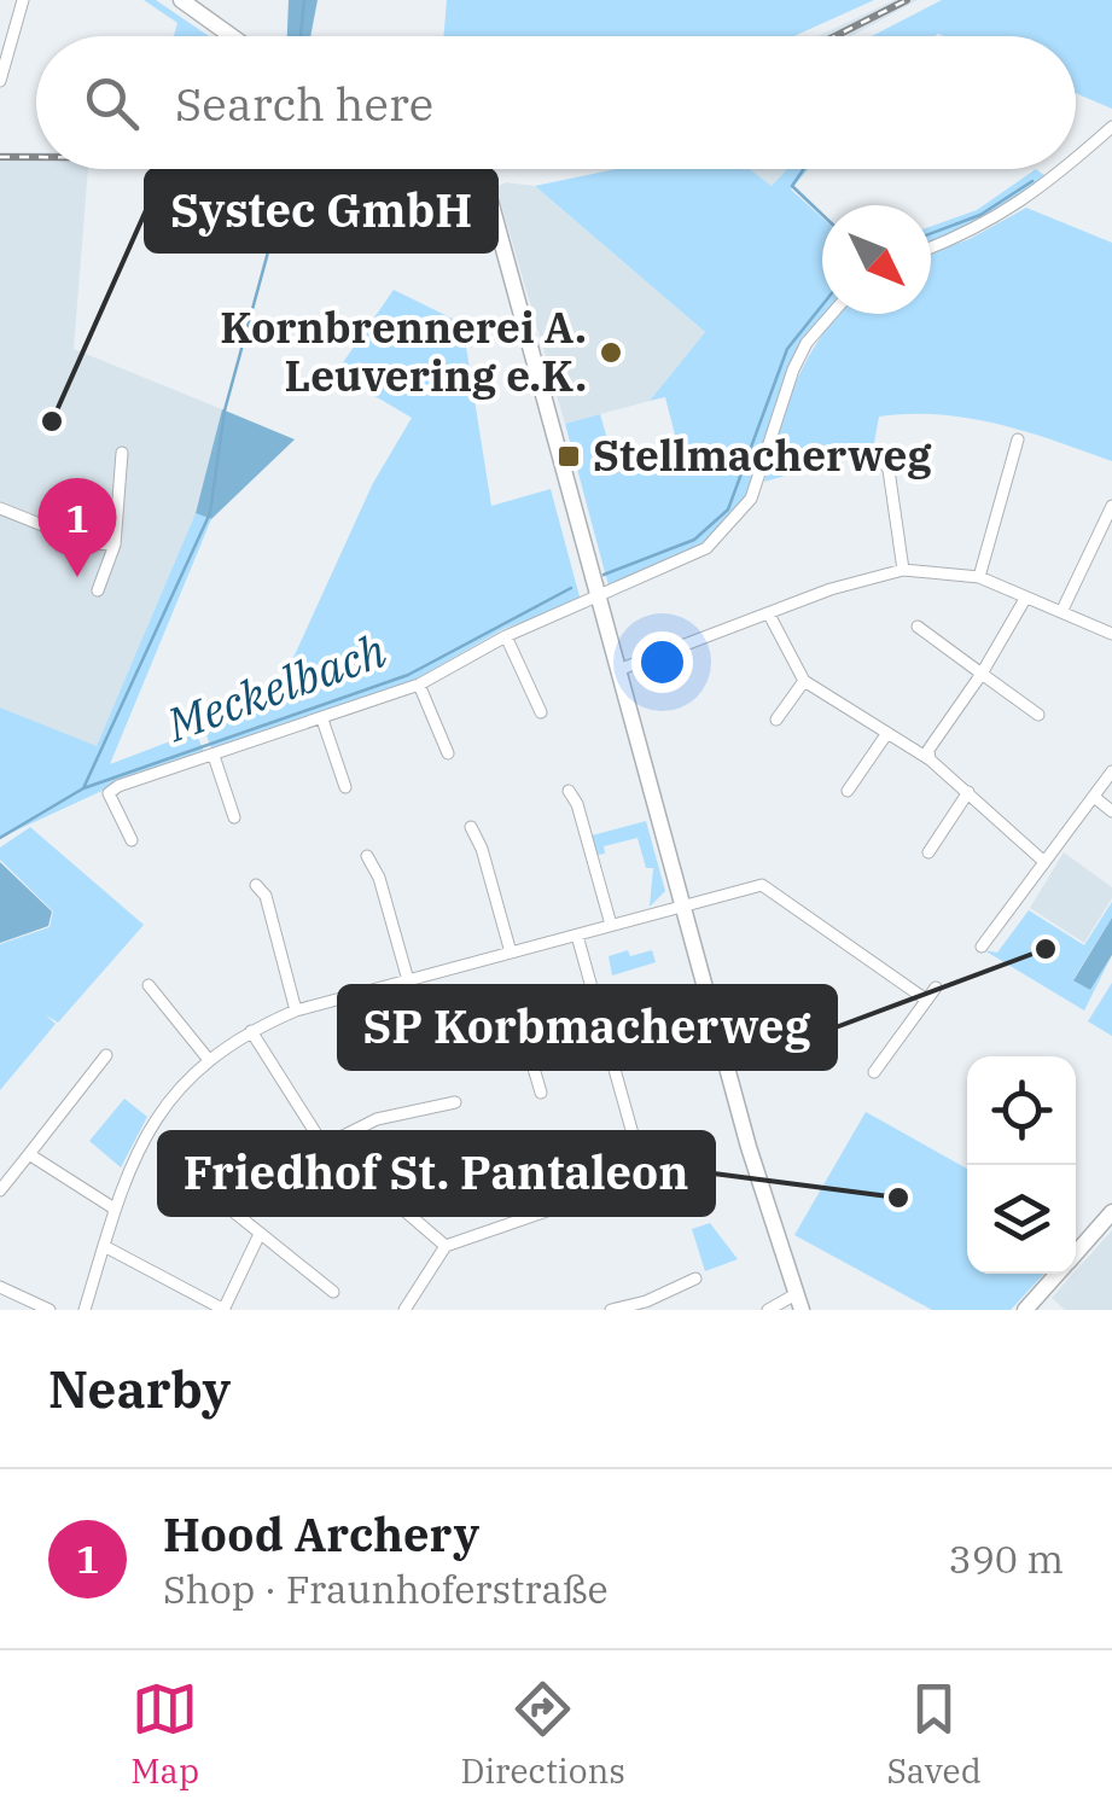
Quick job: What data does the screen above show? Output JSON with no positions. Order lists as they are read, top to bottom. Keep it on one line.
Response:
{"water":["Meckelbach"],"places":{"other":["Kornbrennerei A. Leuvering e.K.","Systec GmbH","SP Korbmacherweg","Friedhof St. Pantaleon"],"transit":["Stellmacherweg"]},"north":"bottom right","page":{"search":"Search here","pins":"1","heading":"Nearby","list":[{"mark":"1","name":"Hood Archery","note":"Shop · Fraunhoferstraße","value":"390 m"}],"nav":["Map","Directions","Saved"]}}
